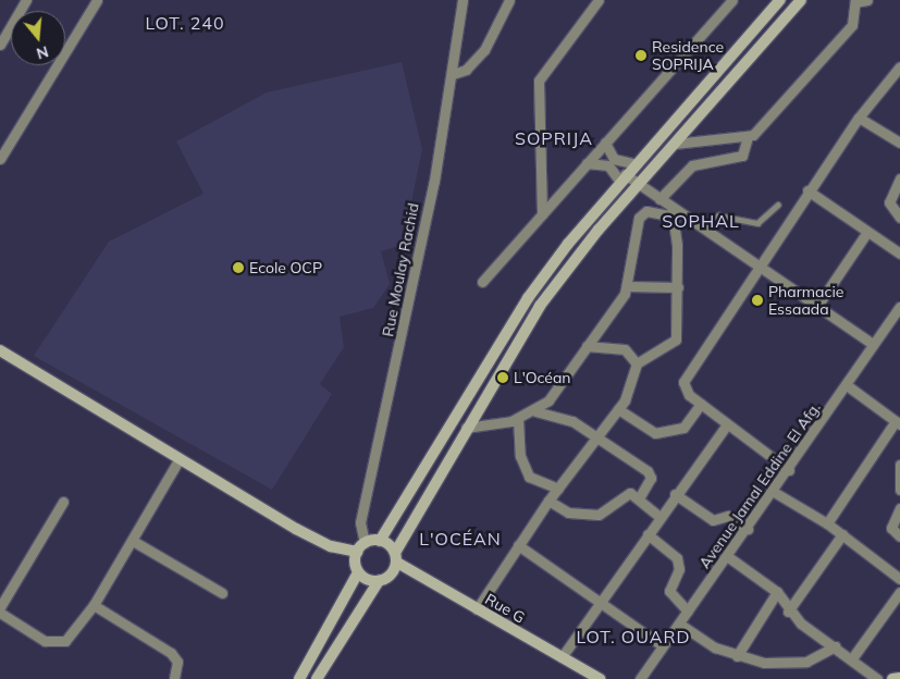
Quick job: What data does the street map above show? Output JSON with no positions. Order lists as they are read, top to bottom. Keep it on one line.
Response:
{"streets":{"main road":["Rue G"],"street":["Rue Moulay Rachid","Avenue Jamal Eddine El Afg."]},"crossings":[["Rue Moulay Rachid","Rue G"]],"districts":["LOT. 240","SOPRIJA","SOPHAL","L'OCÉAN","LOT. OUARD"],"places":["Residence SOPRIJA","Ecole OCP","Pharmacie Essaada","L'Océan"],"north":"bottom"}
